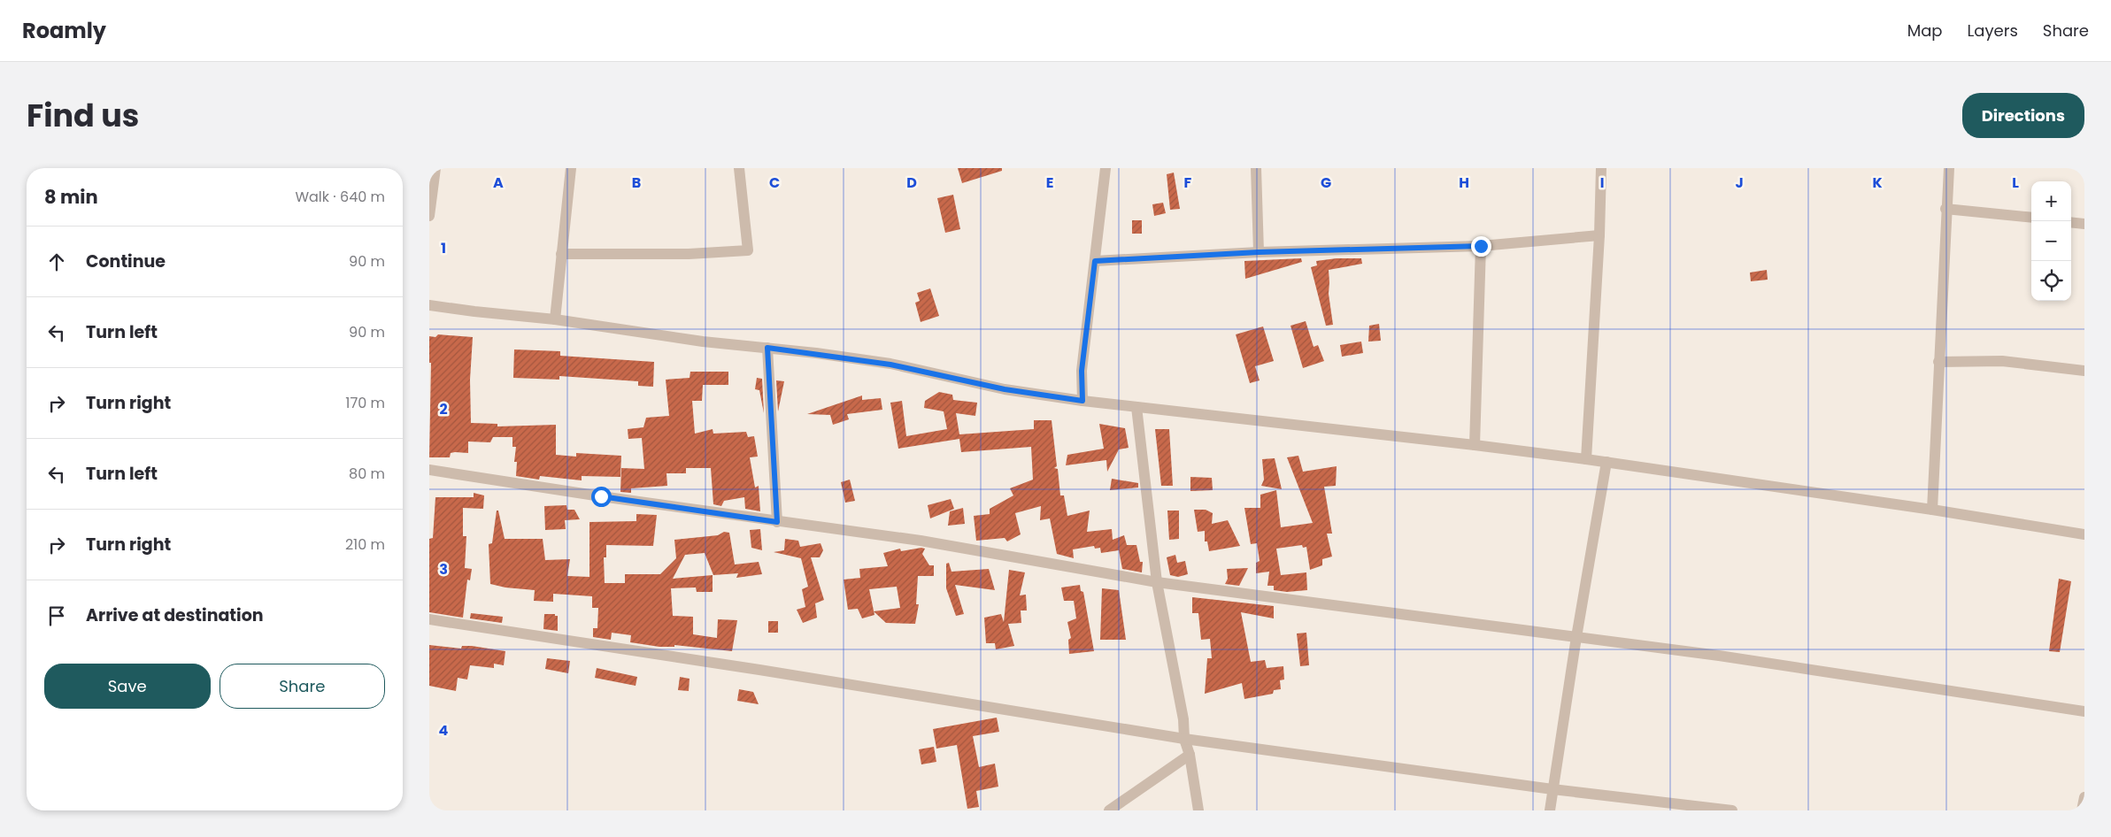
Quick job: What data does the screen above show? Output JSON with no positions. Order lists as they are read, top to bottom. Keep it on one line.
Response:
{"page":{"header":"Roamly","nav":["Map","Layers","Share"],"title":"Find us","buttons":["Directions",["Save","Share"]],"heading":["8 min","Walk · 640 m"],"map_buttons":["+","−"],"list":[["Continue","90 m"],["Turn left","90 m"],["Turn right","170 m"],["Turn left","80 m"],["Turn right","210 m"],"Arrive at destination"]},"grid":{"columns":["A","B","C","D","E","F","G","H","I","J","K","L"],"rows":["1","2","3","4"]}}
